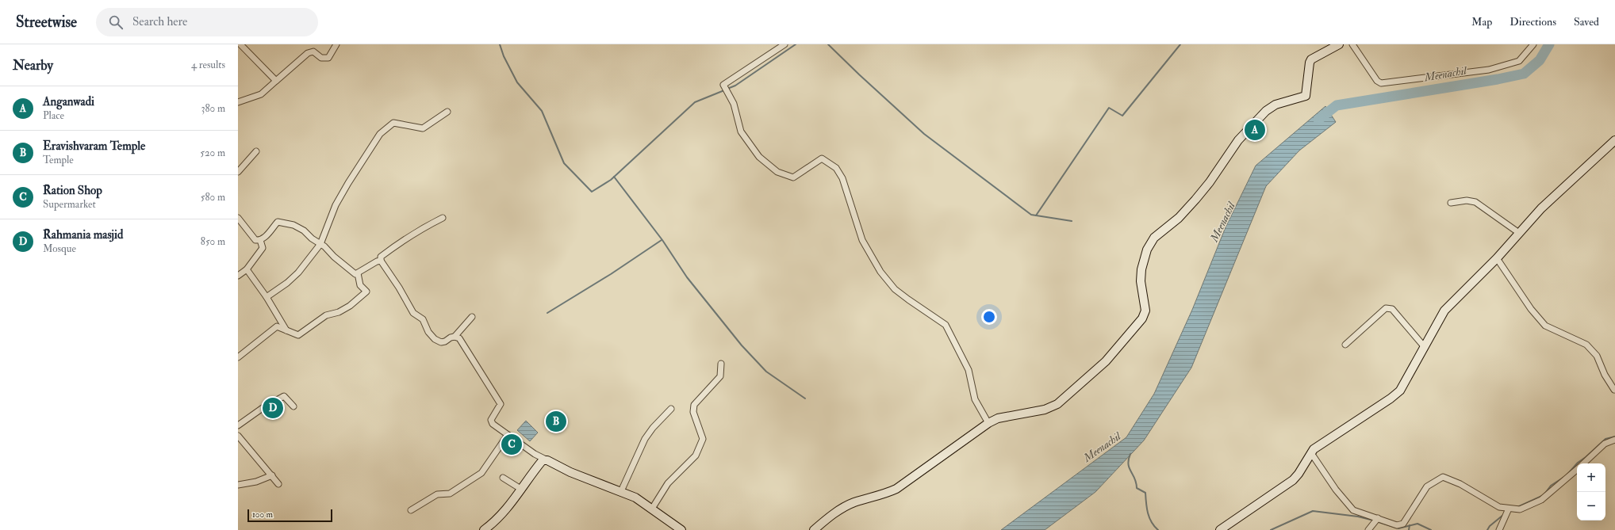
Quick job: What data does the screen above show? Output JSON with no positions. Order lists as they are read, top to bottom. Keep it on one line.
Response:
{"water":["Meenachil"],"scale_bar":"100 m","page":{"header":"Streetwise","search":"Search here","nav":["Map","Directions","Saved"],"heading":["Nearby","4 results"],"list":[{"mark":"A","name":"Anganwadi","note":"Place","value":"380 m"},{"mark":"B","name":"Eravishvaram Temple","note":"Temple","value":"520 m"},{"mark":"C","name":"Ration Shop","note":"Supermarket","value":"580 m"},{"mark":"D","name":"Rahmania masjid","note":"Mosque","value":"850 m"}],"pins":["A","D","B","C"],"map_buttons":["+","−"],"scale":"100 m"}}
